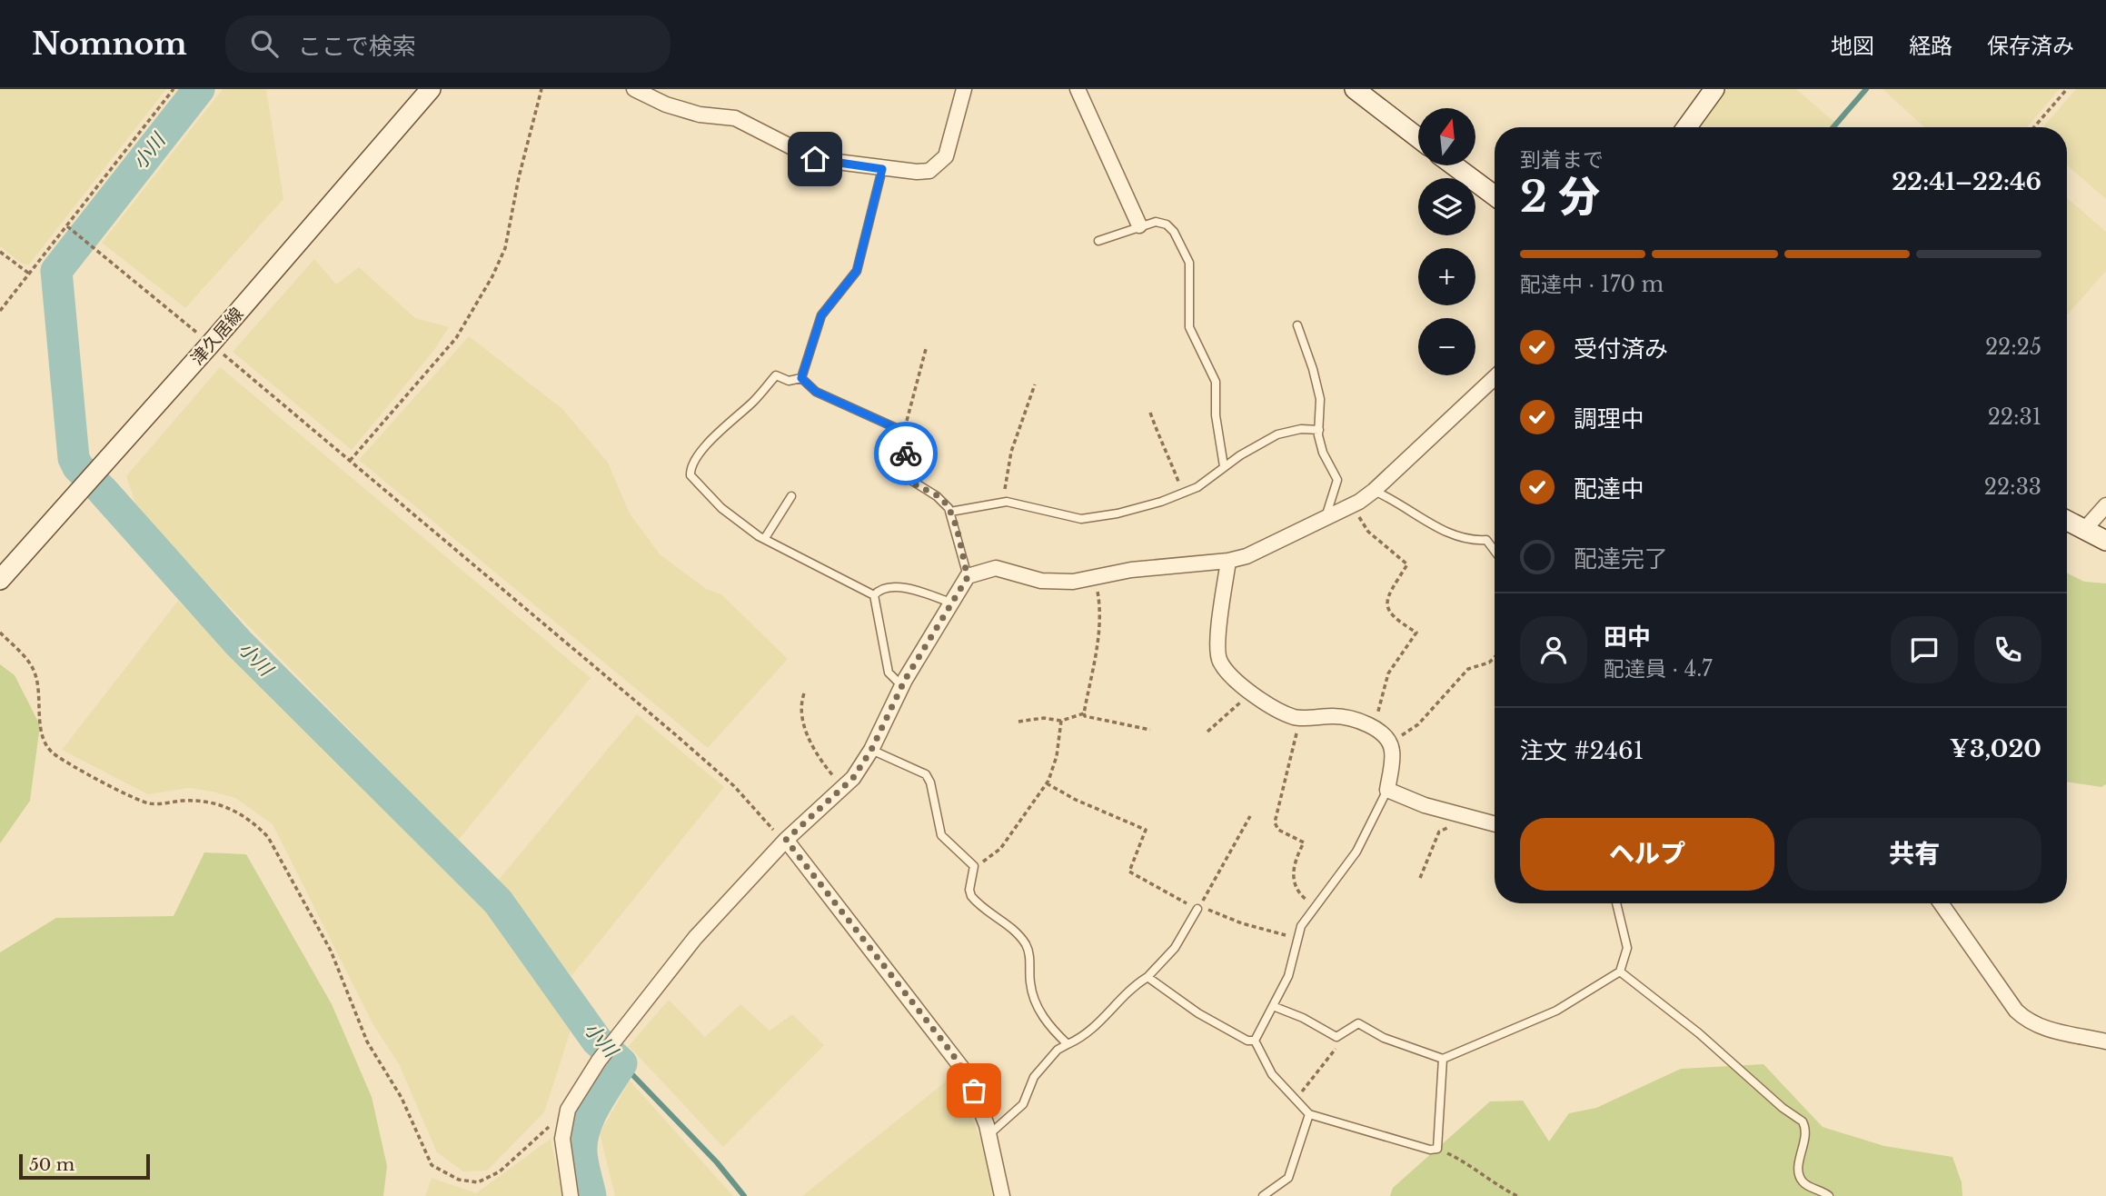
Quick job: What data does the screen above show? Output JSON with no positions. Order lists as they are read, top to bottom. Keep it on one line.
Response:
{"streets":{"main road":["津久居線"]},"water":["小川"],"scale_bar":"50 m","north":"top","page":{"header":"Nomnom","search":"ここで検索","nav":["地図","経路","保存済み"],"map_buttons":["+","−"],"heading":["2 分","到着まで","22:41–22:46"],"panel":["田中","配達員 · 4.7","注文 #2461","¥3,020"],"bar":"配達中 · 170 m","list":[["受付済み","22:25"],["調理中","22:31"],["配達中","22:33"],"配達完了"],"buttons":["ヘルプ","共有"],"scale":"50 m"}}
